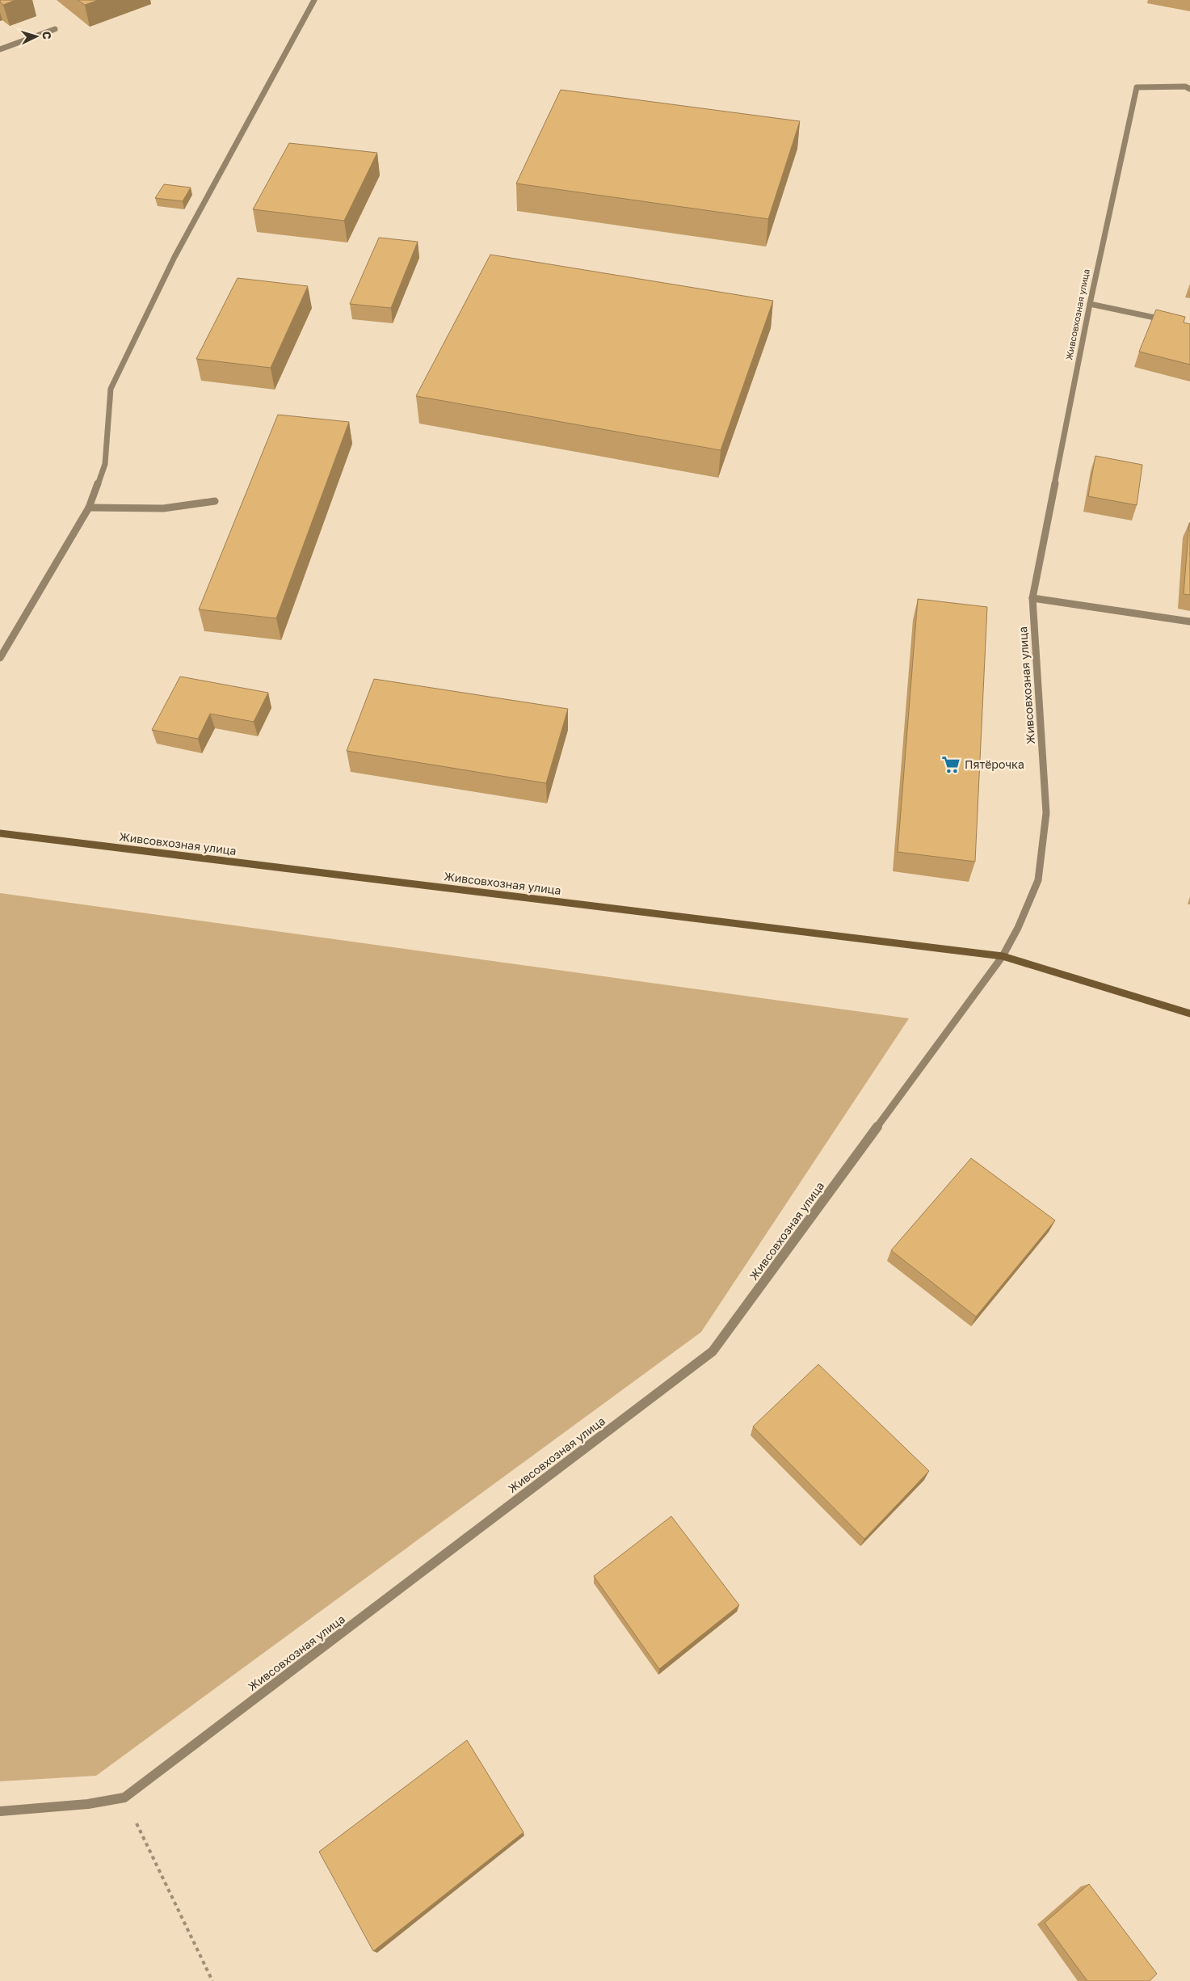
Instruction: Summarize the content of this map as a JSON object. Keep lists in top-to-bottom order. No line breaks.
{"streets":{"street":["Живсовхозная улица"]},"places":{"supermarket":["Пятёрочка"]},"north":"right"}
